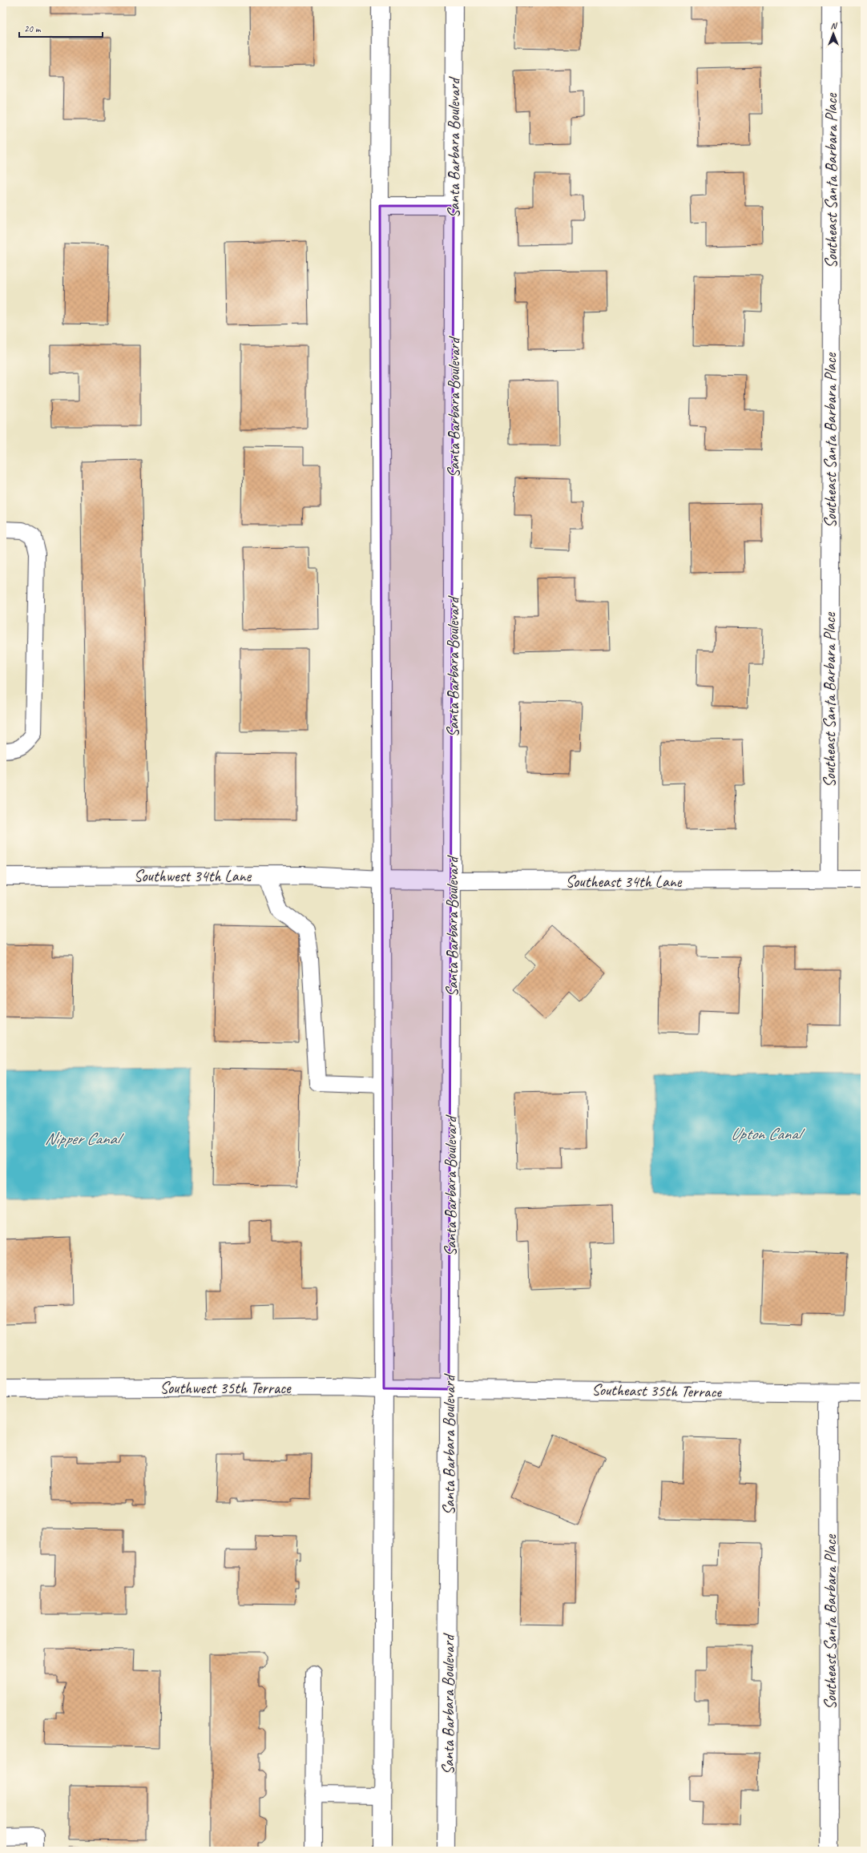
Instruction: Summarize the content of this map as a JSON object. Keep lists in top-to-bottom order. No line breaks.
{"streets":{"main road":["Santa Barbara Boulevard","Southeast Santa Barbara Place","Southwest 34th Lane","Southeast 34th Lane","Southwest 35th Terrace","Southeast 35th Terrace"]},"crossings":[["Santa Barbara Boulevard","Southeast 34th Lane"],["Santa Barbara Boulevard","Southwest 35th Terrace"],["Santa Barbara Boulevard","Southeast 35th Terrace"],["Southeast Santa Barbara Place","Southeast 34th Lane"],["Southeast Santa Barbara Place","Southeast 35th Terrace"],["Southwest 34th Lane","Southeast 34th Lane"],["Southwest 35th Terrace","Southeast 35th Terrace"]],"water":["Upton Canal","Nipper Canal"],"scale_bar":"20 m","north":"top"}
